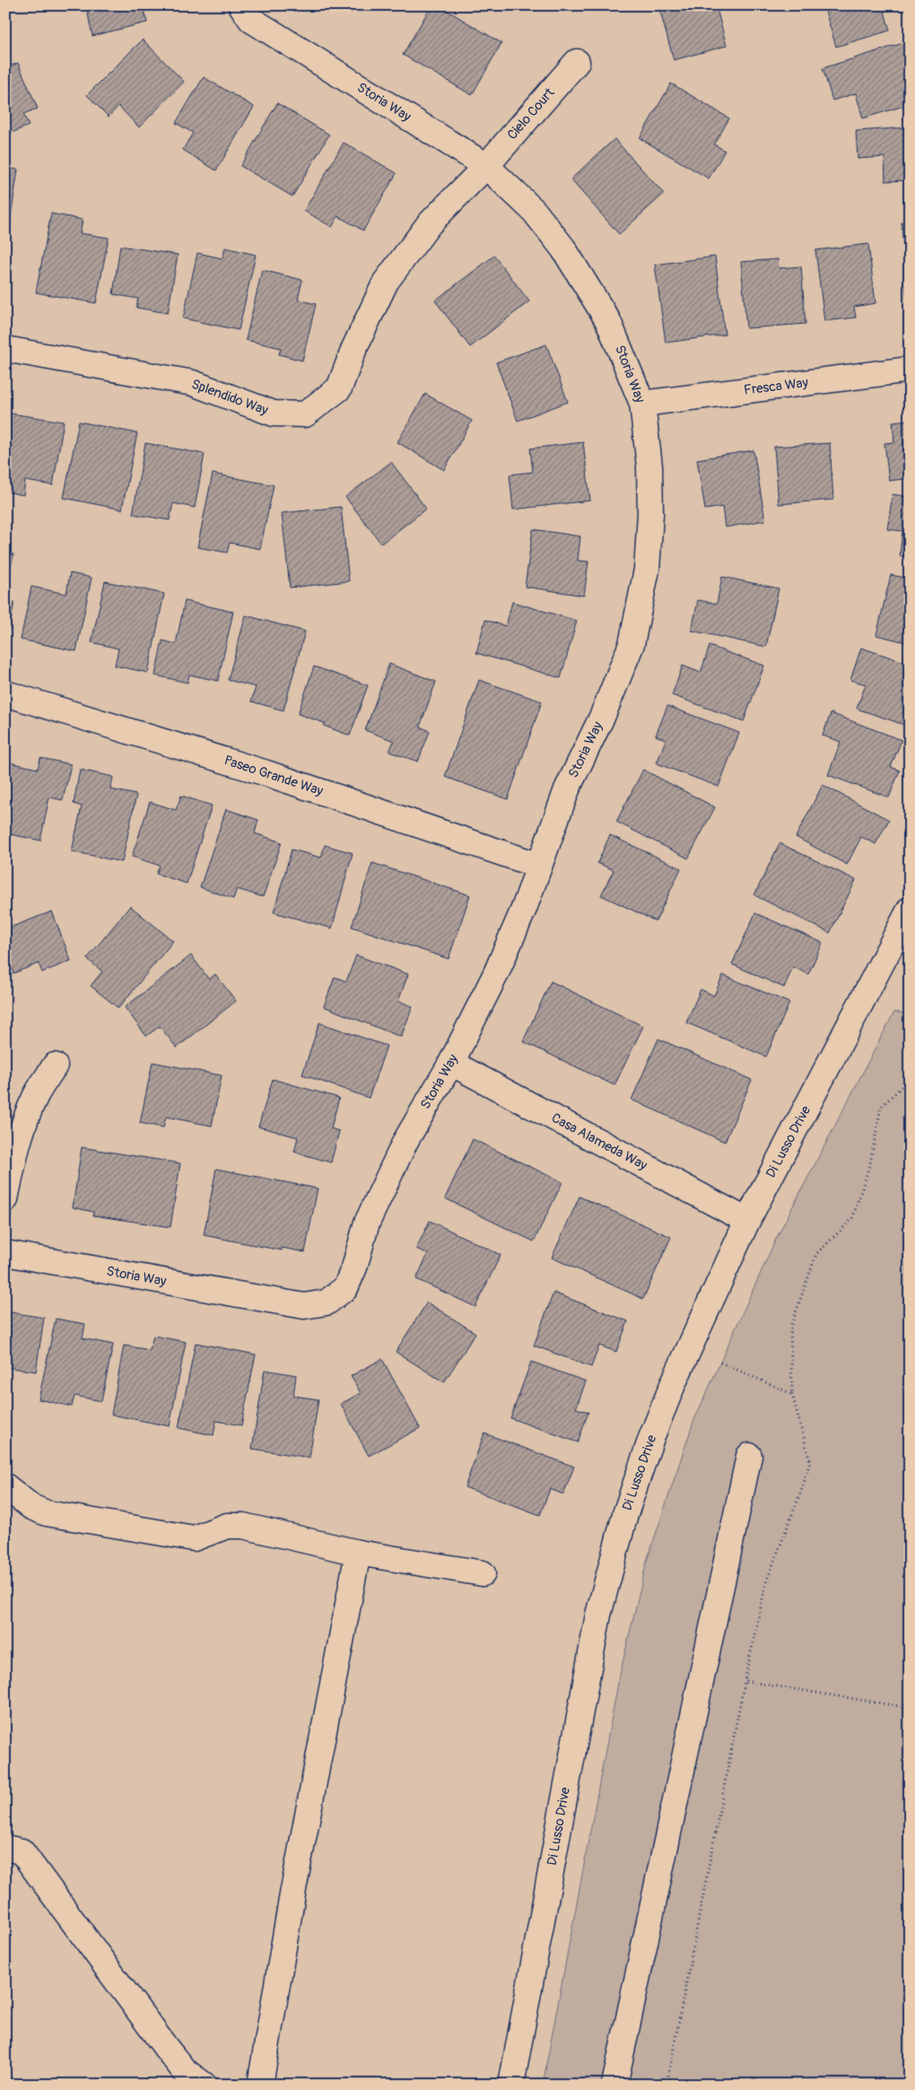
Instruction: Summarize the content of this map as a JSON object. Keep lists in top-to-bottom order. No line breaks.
{"streets":{"street":["Storia Way","Cielo Court","Fresca Way","Splendido Way","Paseo Grande Way","Casa Alameda Way","Di Lusso Drive"]},"crossings":[["Storia Way","Cielo Court"],["Storia Way","Fresca Way"],["Storia Way","Splendido Way"],["Storia Way","Paseo Grande Way"],["Storia Way","Casa Alameda Way"],["Cielo Court","Splendido Way"],["Casa Alameda Way","Di Lusso Drive"]]}
